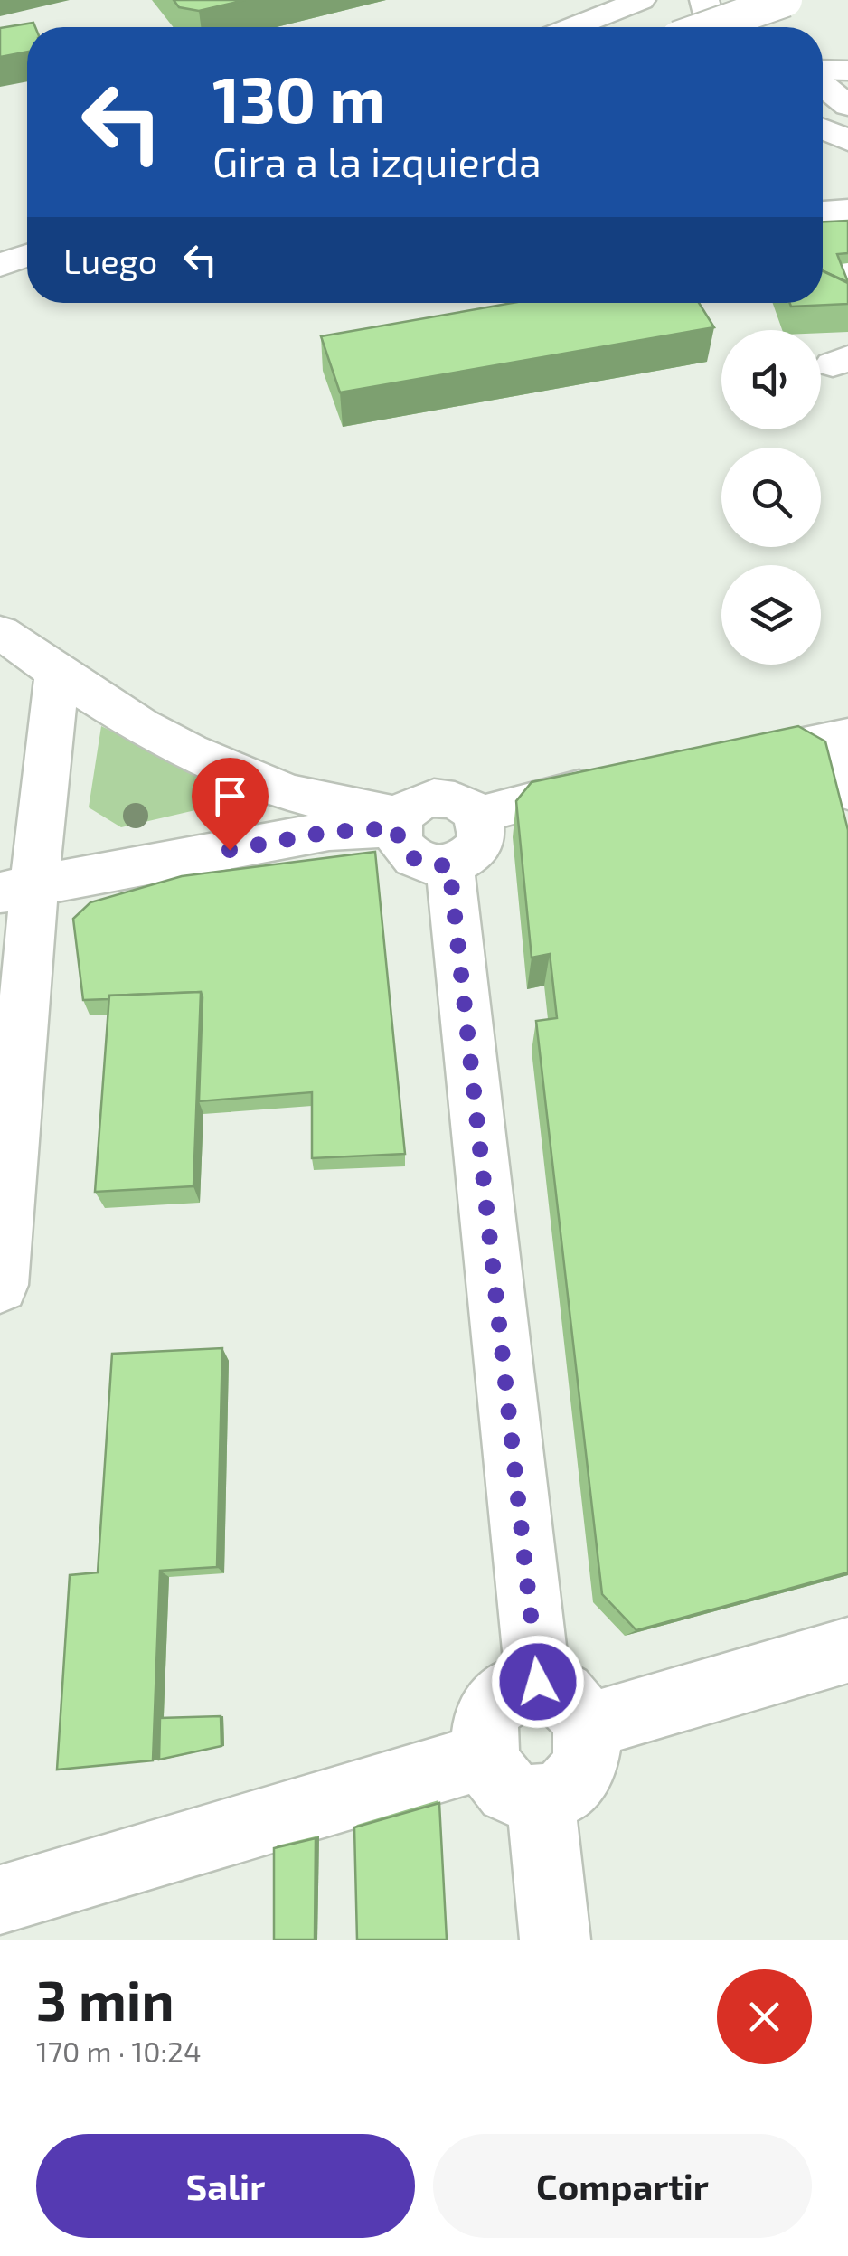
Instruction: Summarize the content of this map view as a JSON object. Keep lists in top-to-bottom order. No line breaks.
{"page":{"turn":["130 m","Gira a la izquierda"],"then":"Luego","heading":["3 min","170 m · 10:24"],"buttons":["Salir","Compartir"]}}
